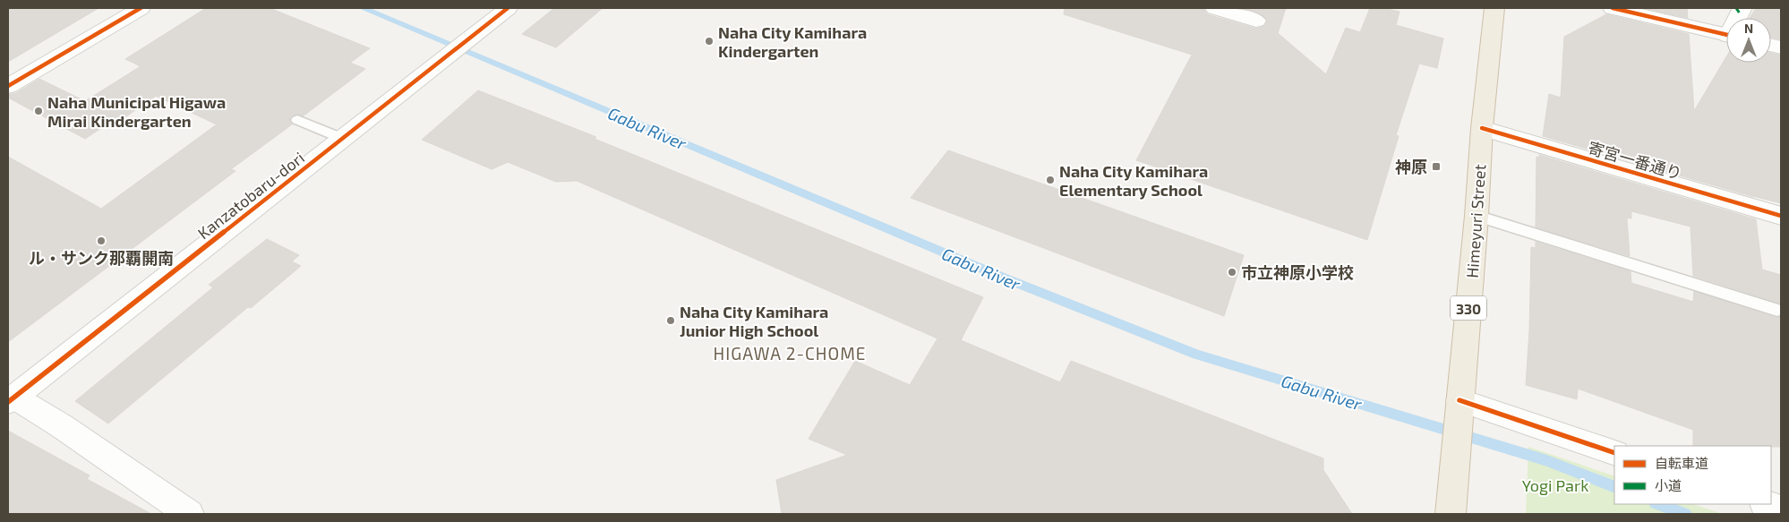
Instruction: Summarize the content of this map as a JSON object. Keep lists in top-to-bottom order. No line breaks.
{"streets":{"highway":["Himeyuri Street","330"],"street":["寄宮一番通り","Kanzatobaru-dori"]},"crossings":[["寄宮一番通り","Himeyuri Street"]],"districts":["HIGAWA 2-CHOME"],"water":["Gabu River"],"parks":["Yogi Park"],"places":{"other":["Naha City Kamihara Kindergarten","Naha Municipal Higawa Mirai Kindergarten","Naha City Kamihara Elementary School","ル・サンク那覇開南","市立神原小学校","Naha City Kamihara Junior High School"],"transit":["神原"]},"legend":["自転車道","小道"],"north":"top"}
